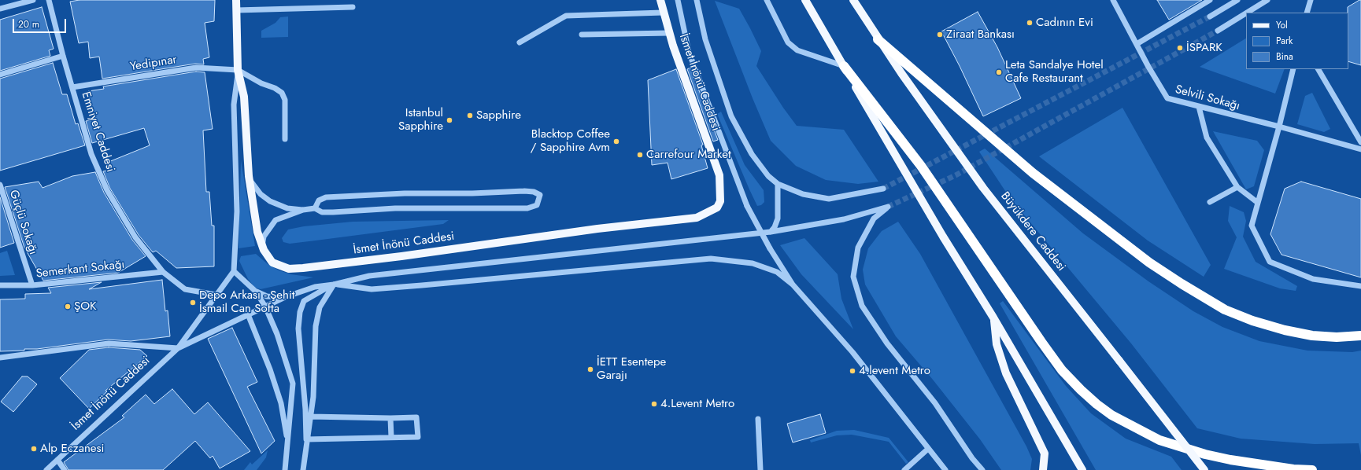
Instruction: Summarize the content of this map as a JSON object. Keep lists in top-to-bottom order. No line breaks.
{"streets":{"main road":["İsmet İnönü Caddesi","Büyükdere Caddesi"],"street":["Yedipınar","Selvili Sokağı","Emniyet Caddesi","Güçlü Sokağı","Semerkant Sokağı"]},"crossings":[["Yedipınar","İsmet İnönü Caddesi"],["Yedipınar","Emniyet Caddesi"],["İsmet İnönü Caddesi","Emniyet Caddesi"],["Emniyet Caddesi","Semerkant Sokağı"],["Güçlü Sokağı","Semerkant Sokağı"]],"places":["Cadının Evi","Ziraat Bankası","İSPARK","Leta Sandalye Hotel Cafe Restaurant","Sapphire","Istanbul Sapphire","Blacktop Coffee / Sapphire Avm","Carrefour Market","Depo Arkası - Şehit İsmail Can Softa","ŞOK","İETT Esentepe Garajı","4.levent Metro","4.Levent Metro","Alp Eczanesi"],"legend":["Yol","Park","Bina"],"scale_bar":"20 m"}
